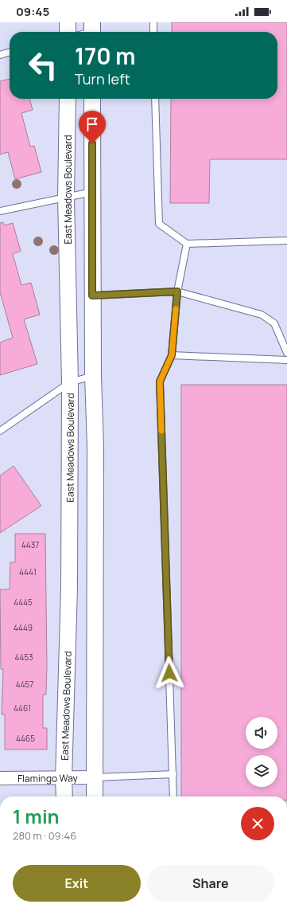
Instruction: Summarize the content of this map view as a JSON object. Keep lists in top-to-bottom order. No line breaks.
{"streets":{"street":["East Meadows Boulevard","Flamingo Way"]},"crossings":[["East Meadows Boulevard","Flamingo Way"]],"house_numbers":["4437","4441","4445","4449","4453","4457","4461","4465"],"page":{"status":"09:45","turn":["170 m","Turn left"],"heading":["1 min","280 m · 09:46"],"buttons":["Exit","Share"]}}
